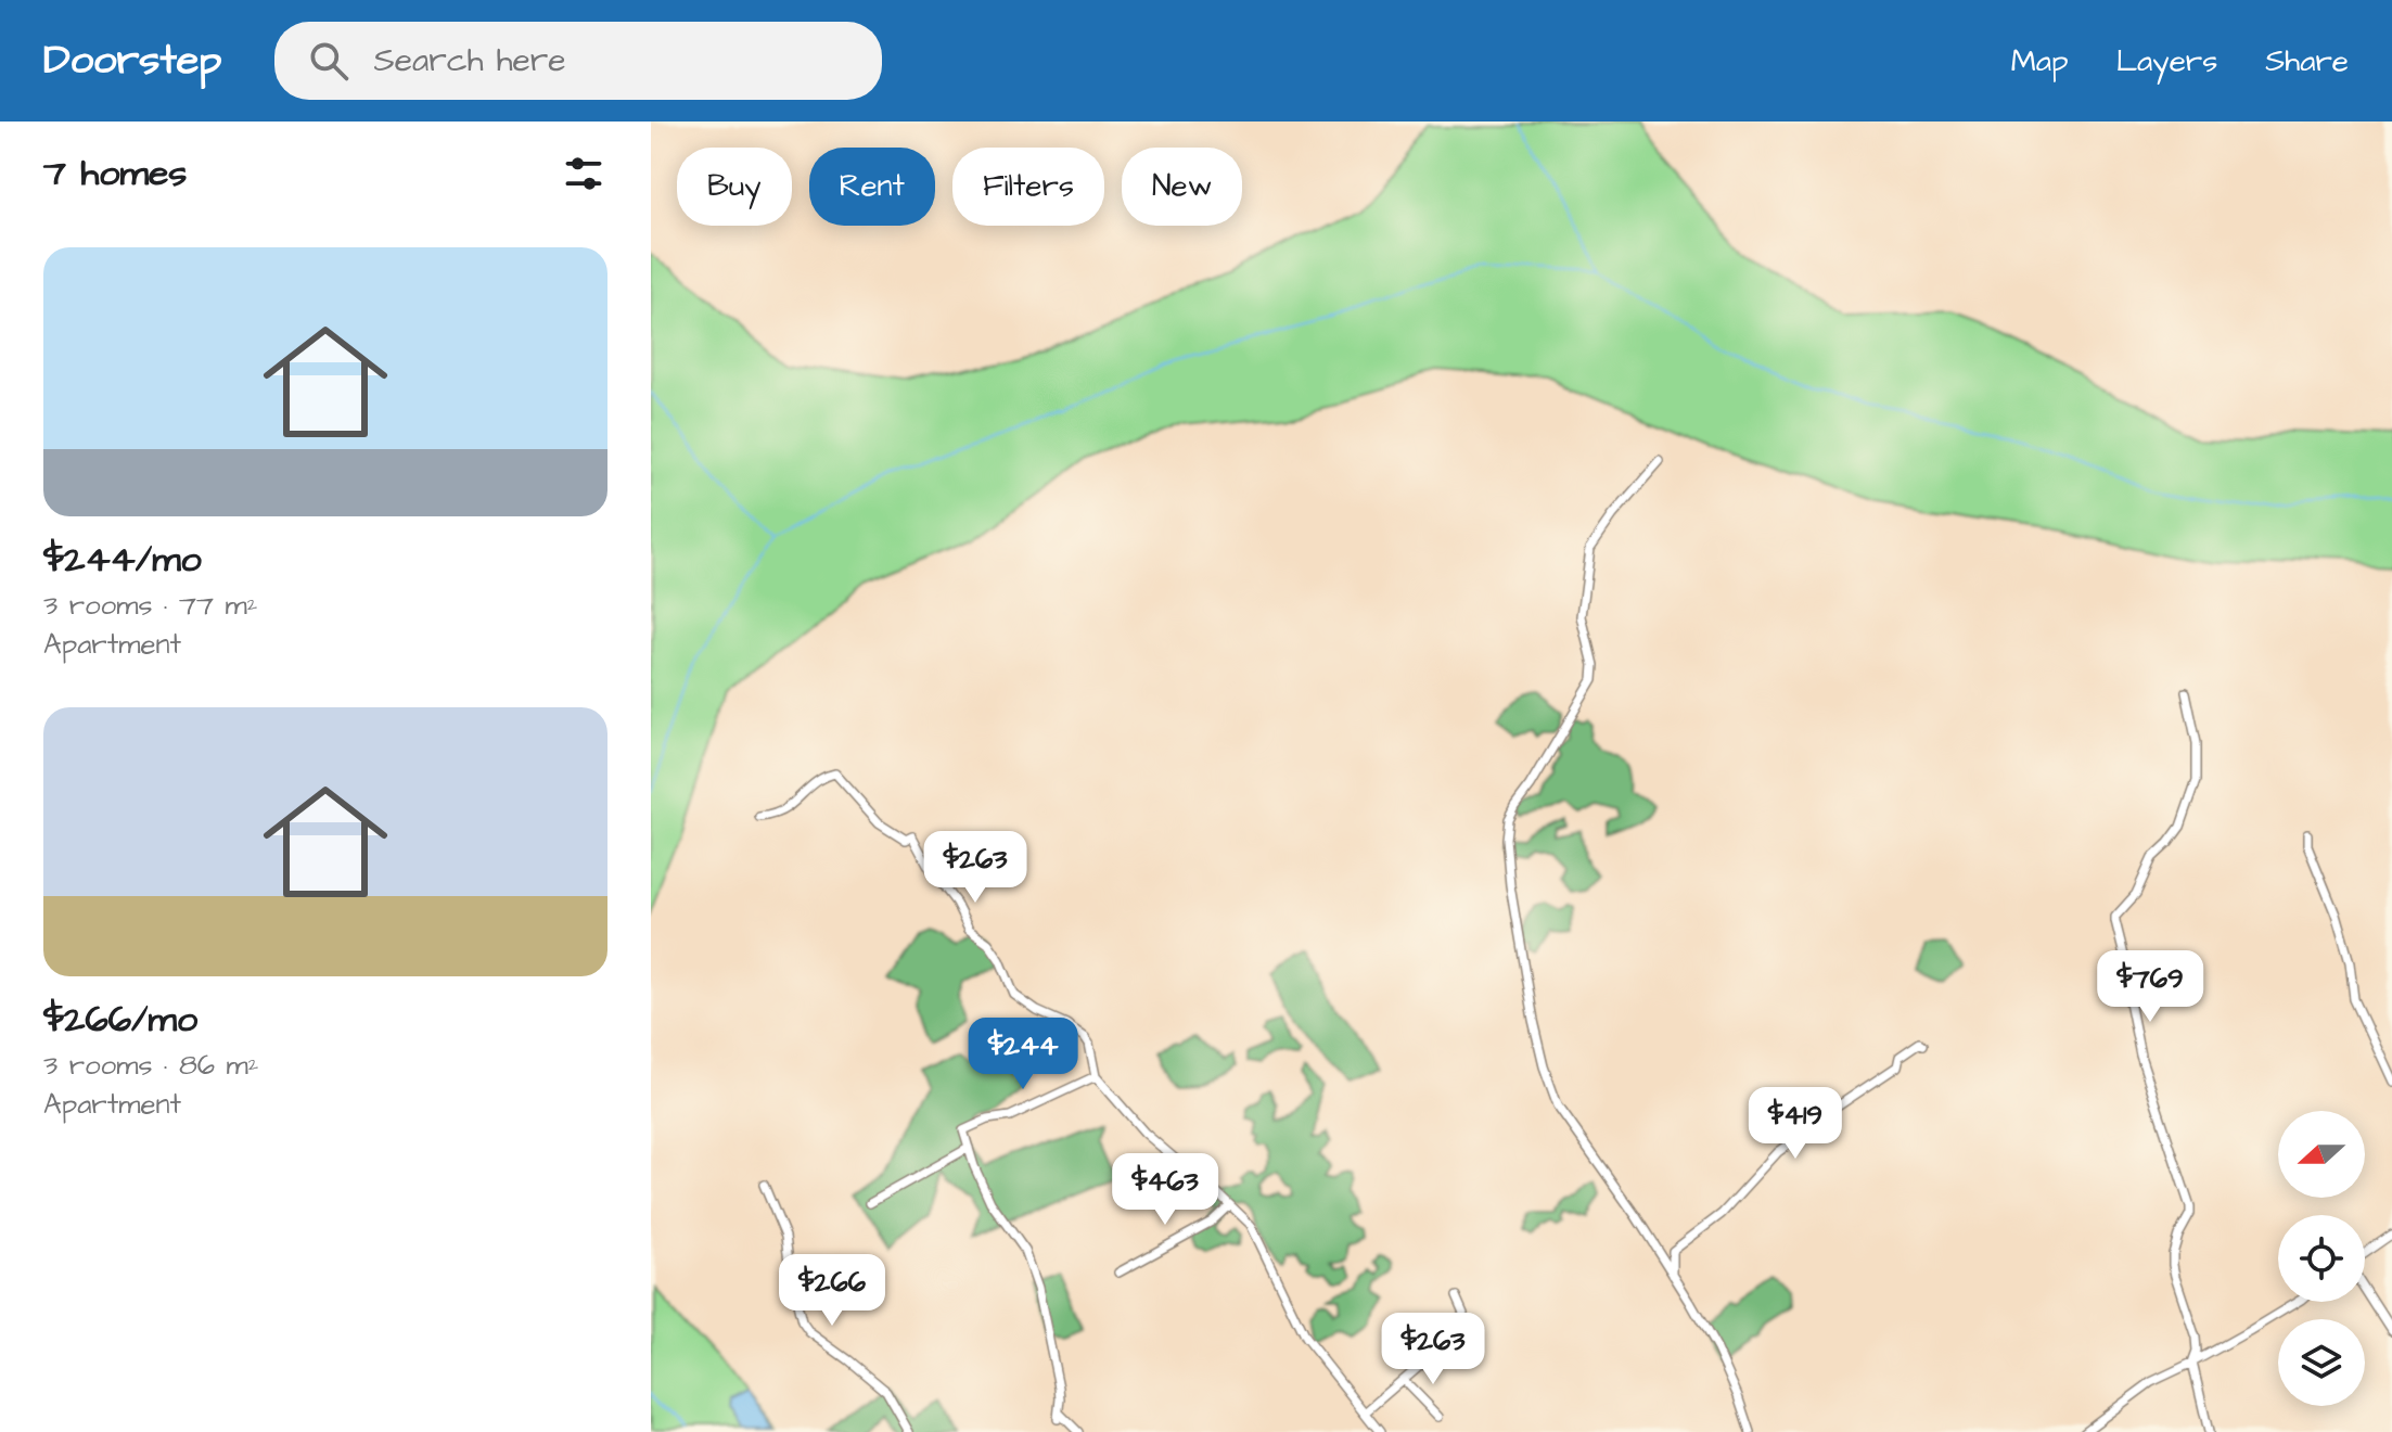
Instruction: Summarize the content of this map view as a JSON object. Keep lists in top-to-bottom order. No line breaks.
{"north":"left","page":{"header":"Doorstep","search":"Search here","nav":["Map","Layers","Share"],"heading":"7 homes","chip":["Buy","Rent","Filters","New"],"list":[{"name":"$244/mo","note":"3 rooms · 77 m² · Apartment"},{"name":"$266/mo","note":"3 rooms · 86 m² · Apartment"}],"price":["$263","$769","$244","$419","$463","$266","$263"]}}
